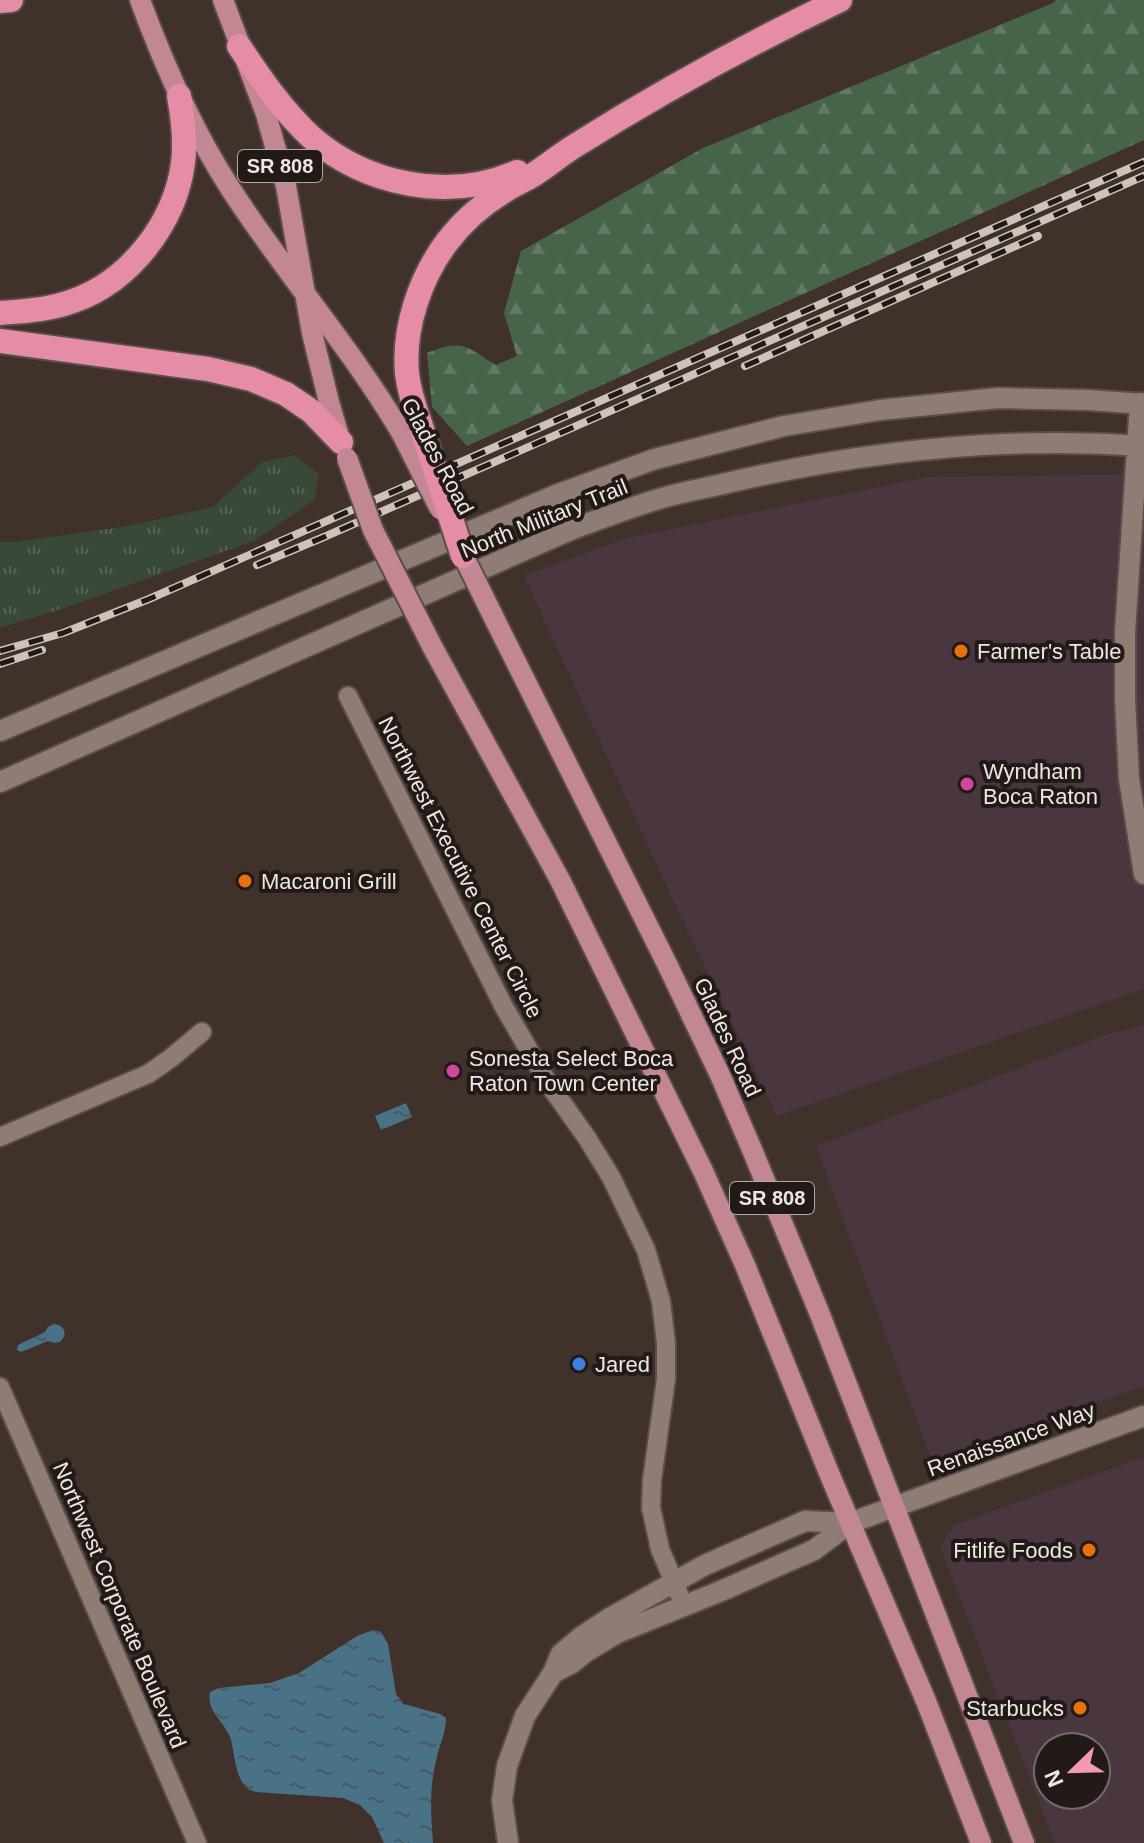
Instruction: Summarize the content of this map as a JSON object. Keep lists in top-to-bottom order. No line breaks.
{"streets":{"main road":["SR 808","Glades Road","North Military Trail","Renaissance Way"],"street":["Northwest Executive Center Circle","Northwest Corporate Boulevard"]},"crossings":[["Glades Road","Renaissance Way"]],"places":["Farmer's Table","Wyndham Boca Raton","Macaroni Grill","Sonesta Select Boca Raton Town Center","Jared","Fitlife Foods","Starbucks"],"north":"bottom left"}
